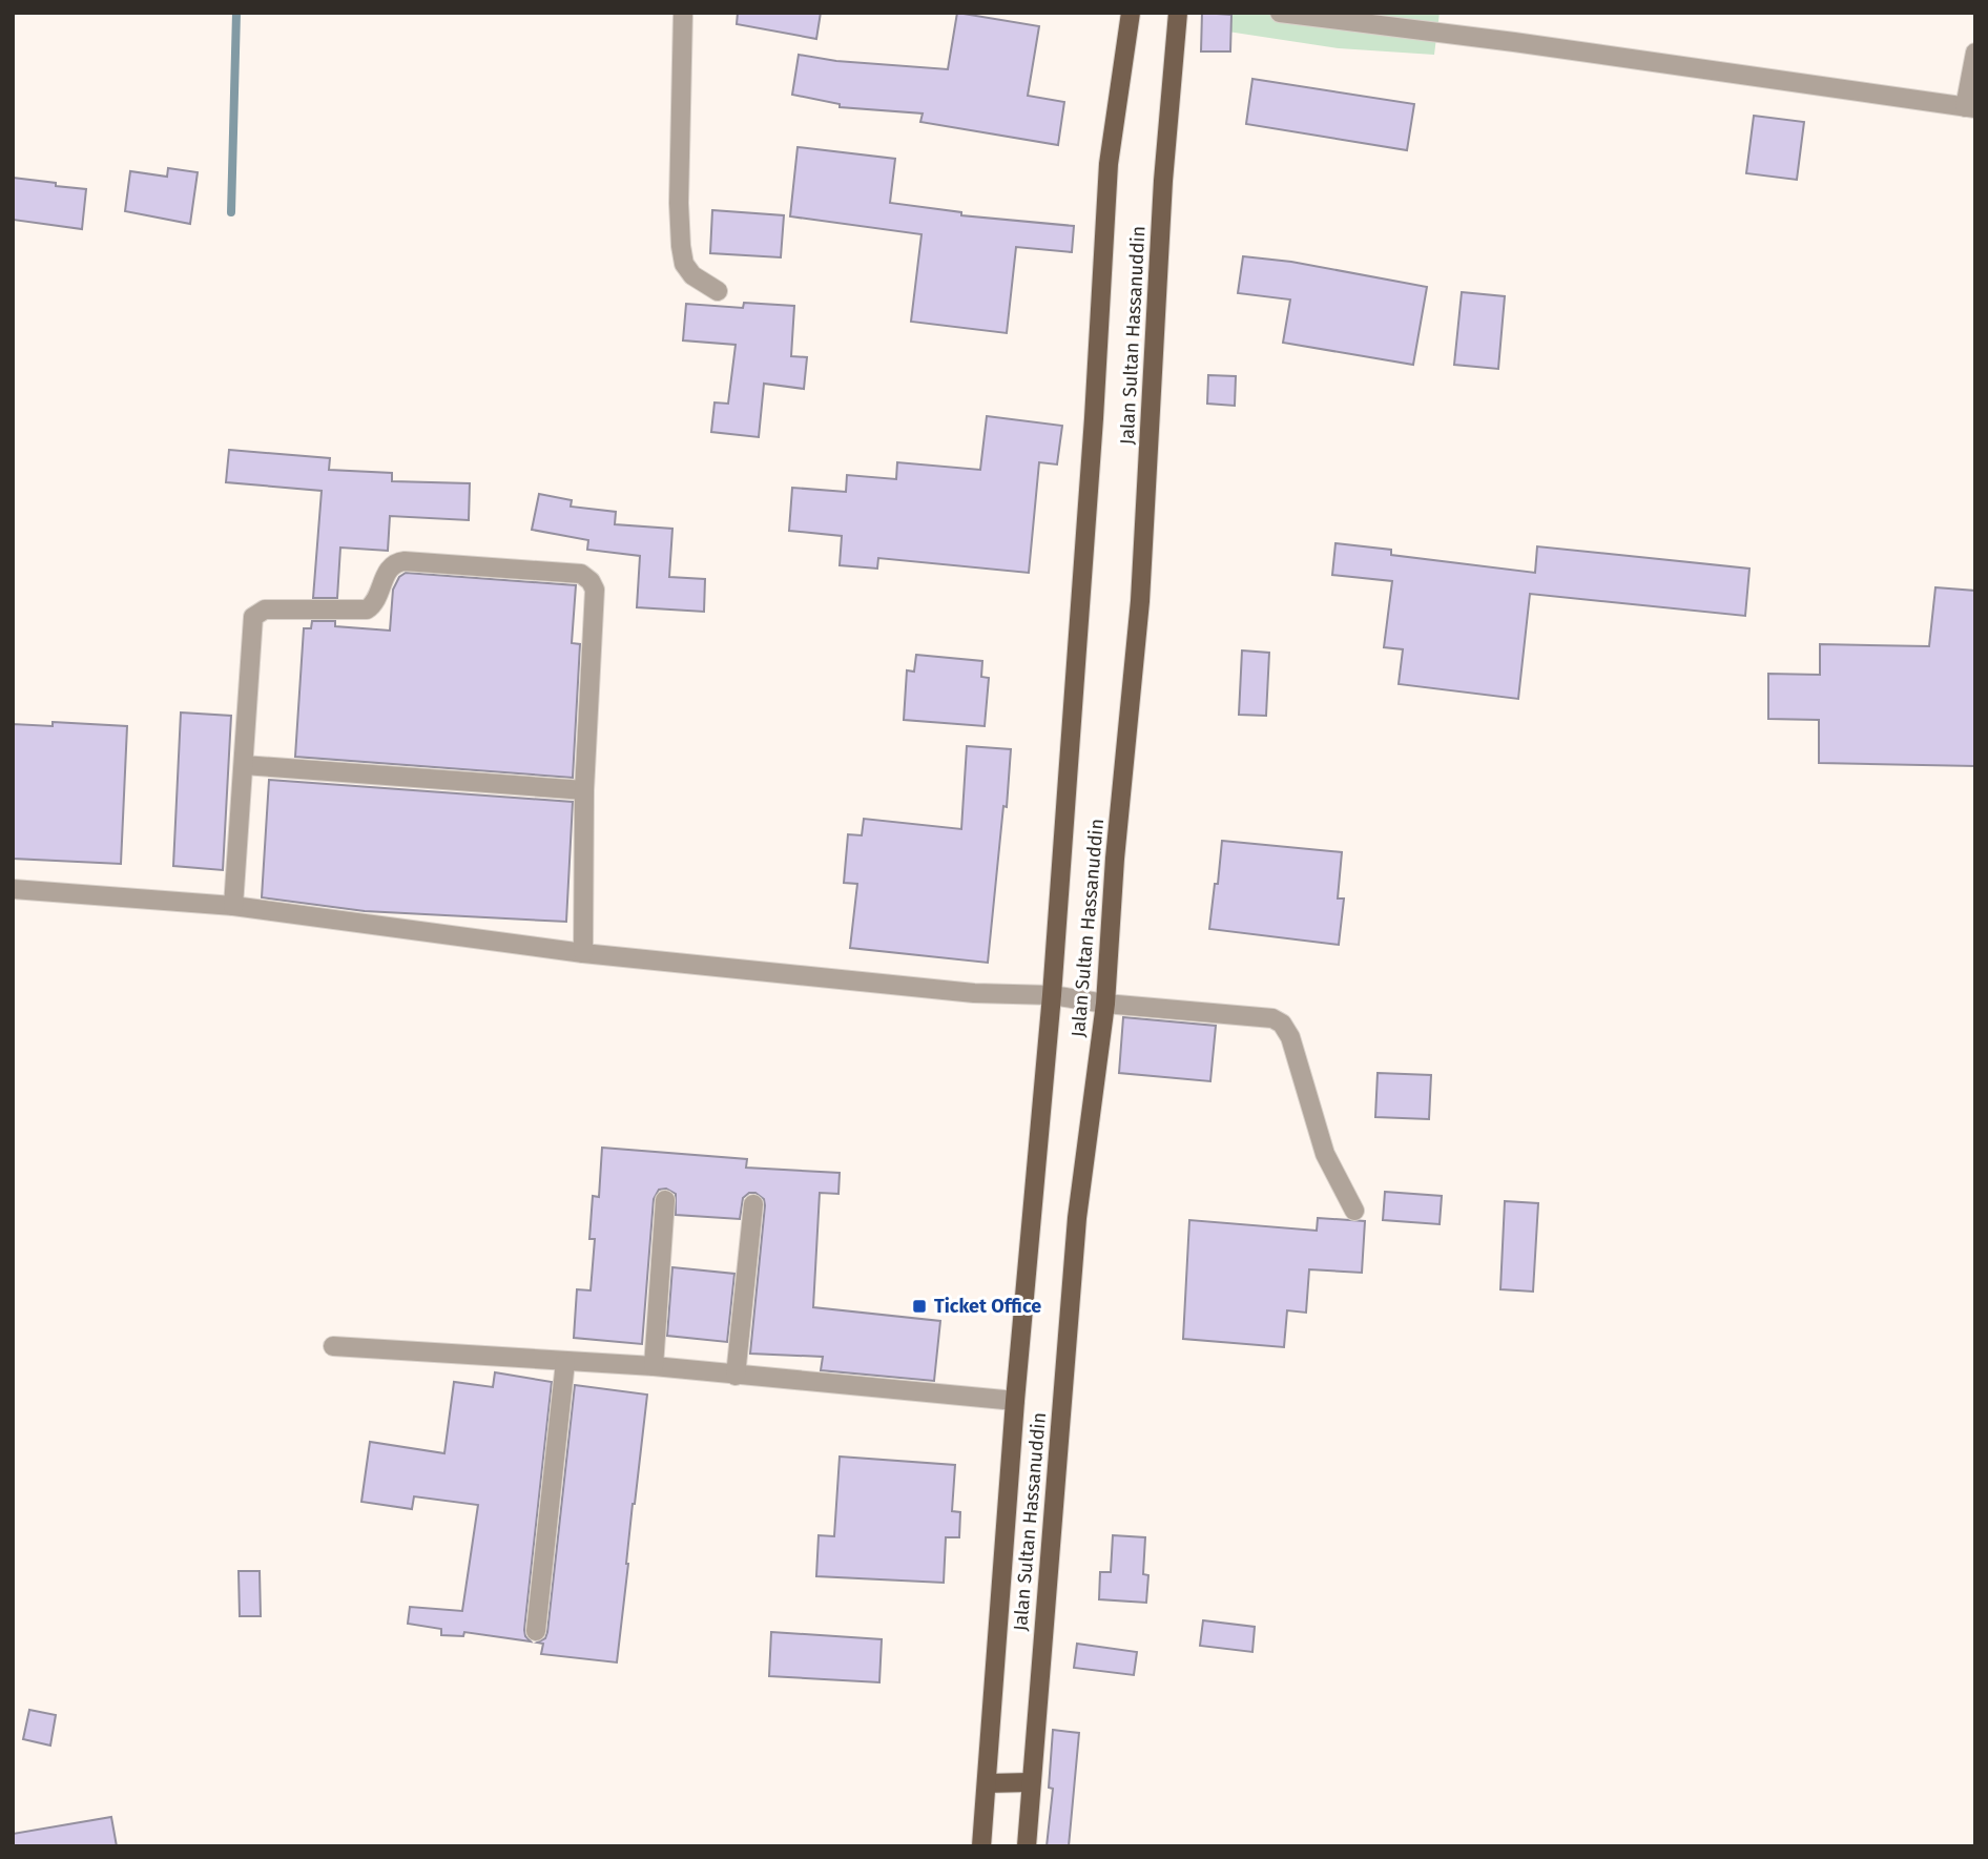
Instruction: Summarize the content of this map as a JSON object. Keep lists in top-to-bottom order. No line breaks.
{"streets":{"main road":["Jalan Sultan Hassanuddin"]},"places":{"transit":["Ticket Office"]}}
